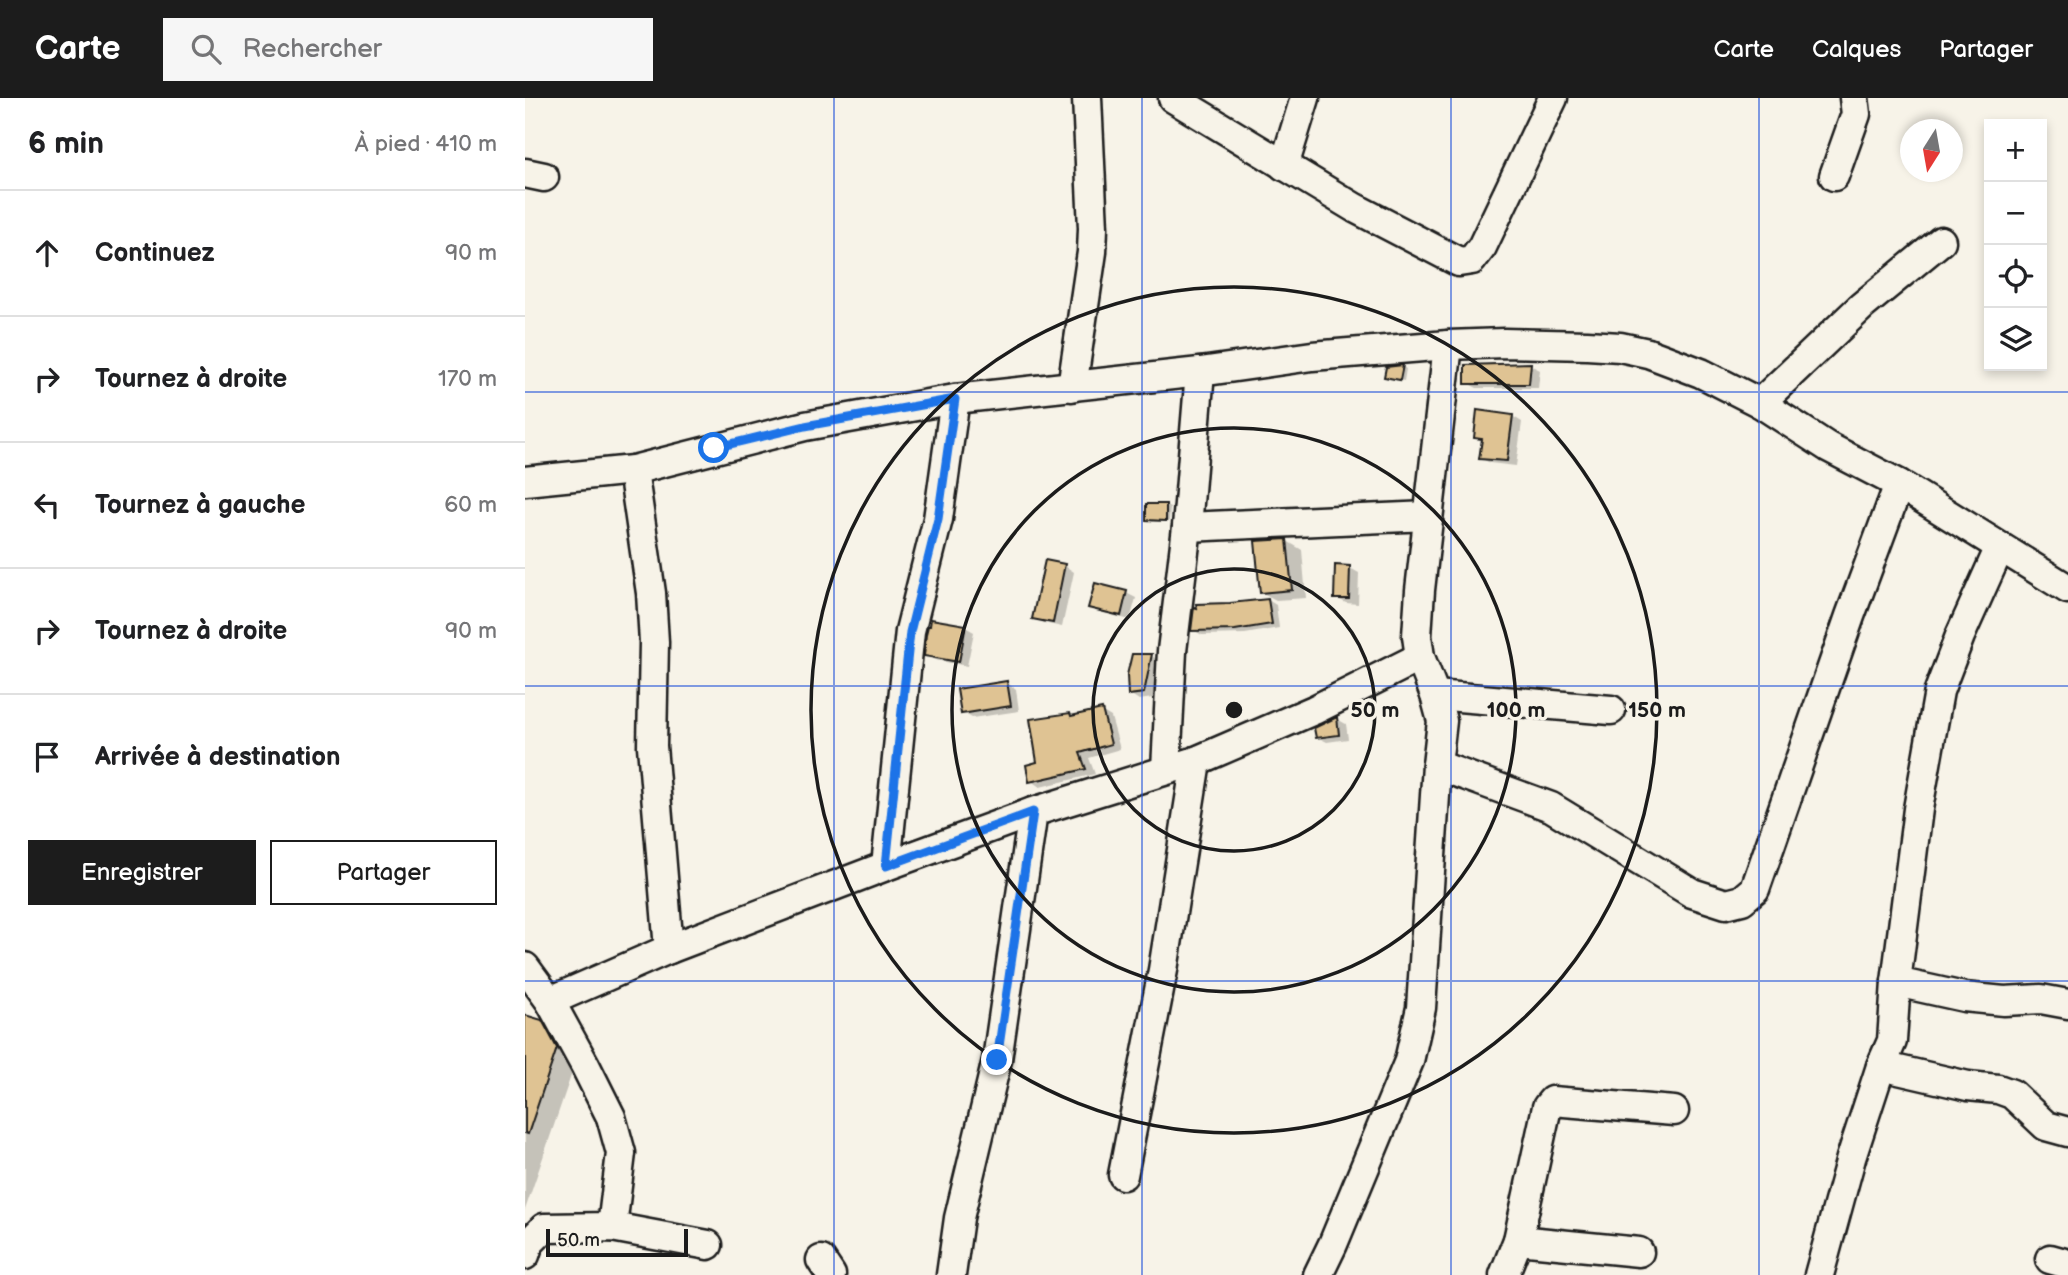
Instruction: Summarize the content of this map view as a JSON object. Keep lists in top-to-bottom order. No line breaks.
{"scale_bar":"50 m","north":"bottom","page":{"header":"Carte","search":"Rechercher","nav":["Carte","Calques","Partager"],"heading":["6 min","À pied · 410 m"],"map_buttons":["+","−"],"list":[["Continuez","90 m"],["Tournez à droite","170 m"],["Tournez à gauche","60 m"],["Tournez à droite","90 m"],"Arrivée à destination"],"buttons":["Enregistrer","Partager"],"scale":"50 m"},"rings":["50 m","100 m","150 m"]}
